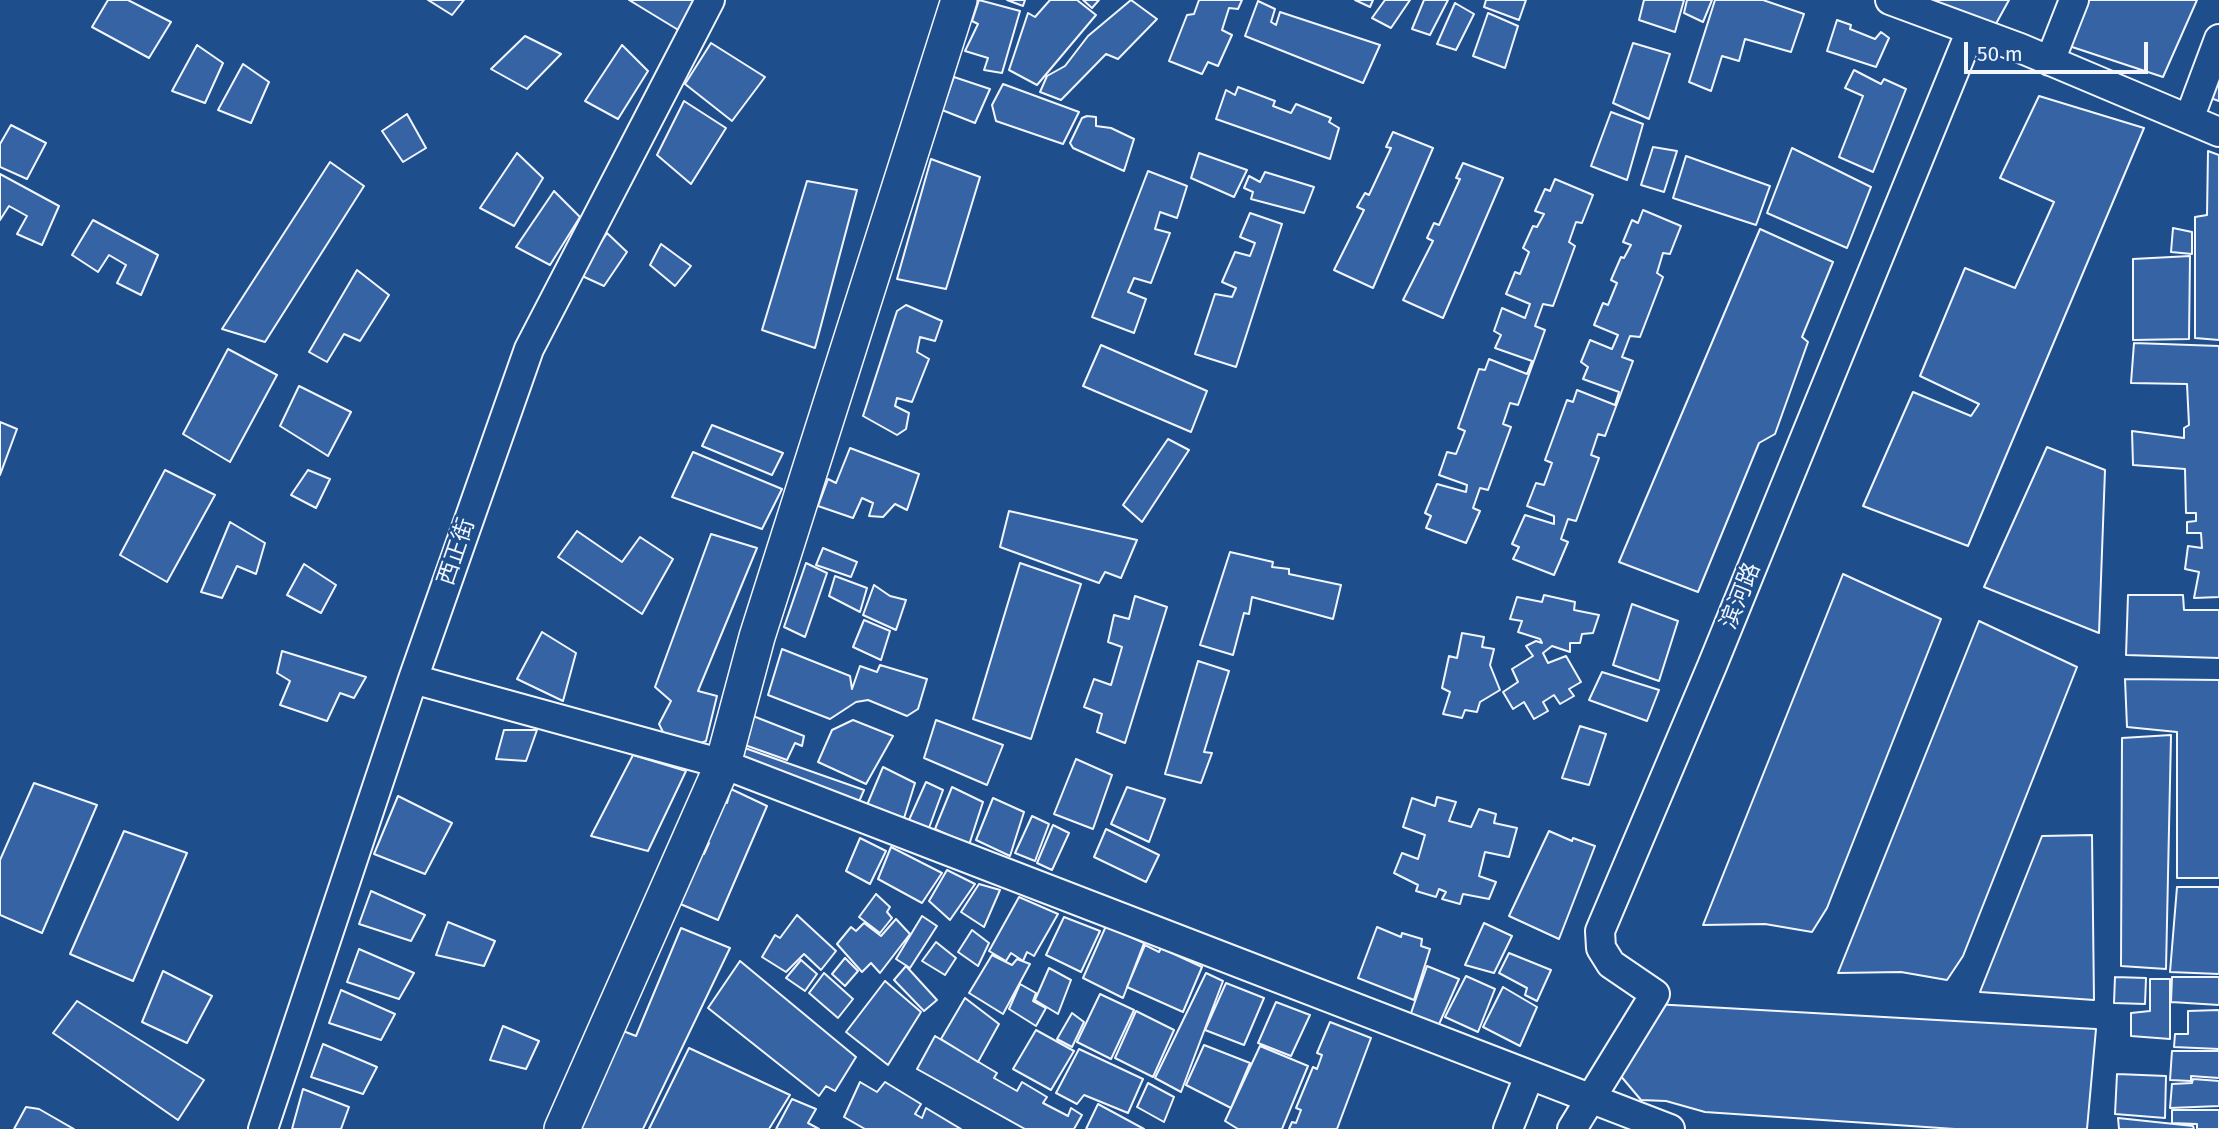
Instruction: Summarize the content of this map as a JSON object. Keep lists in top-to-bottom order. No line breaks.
{"streets":{"street":["西正街","滨河路"]},"scale_bar":"50 m"}
